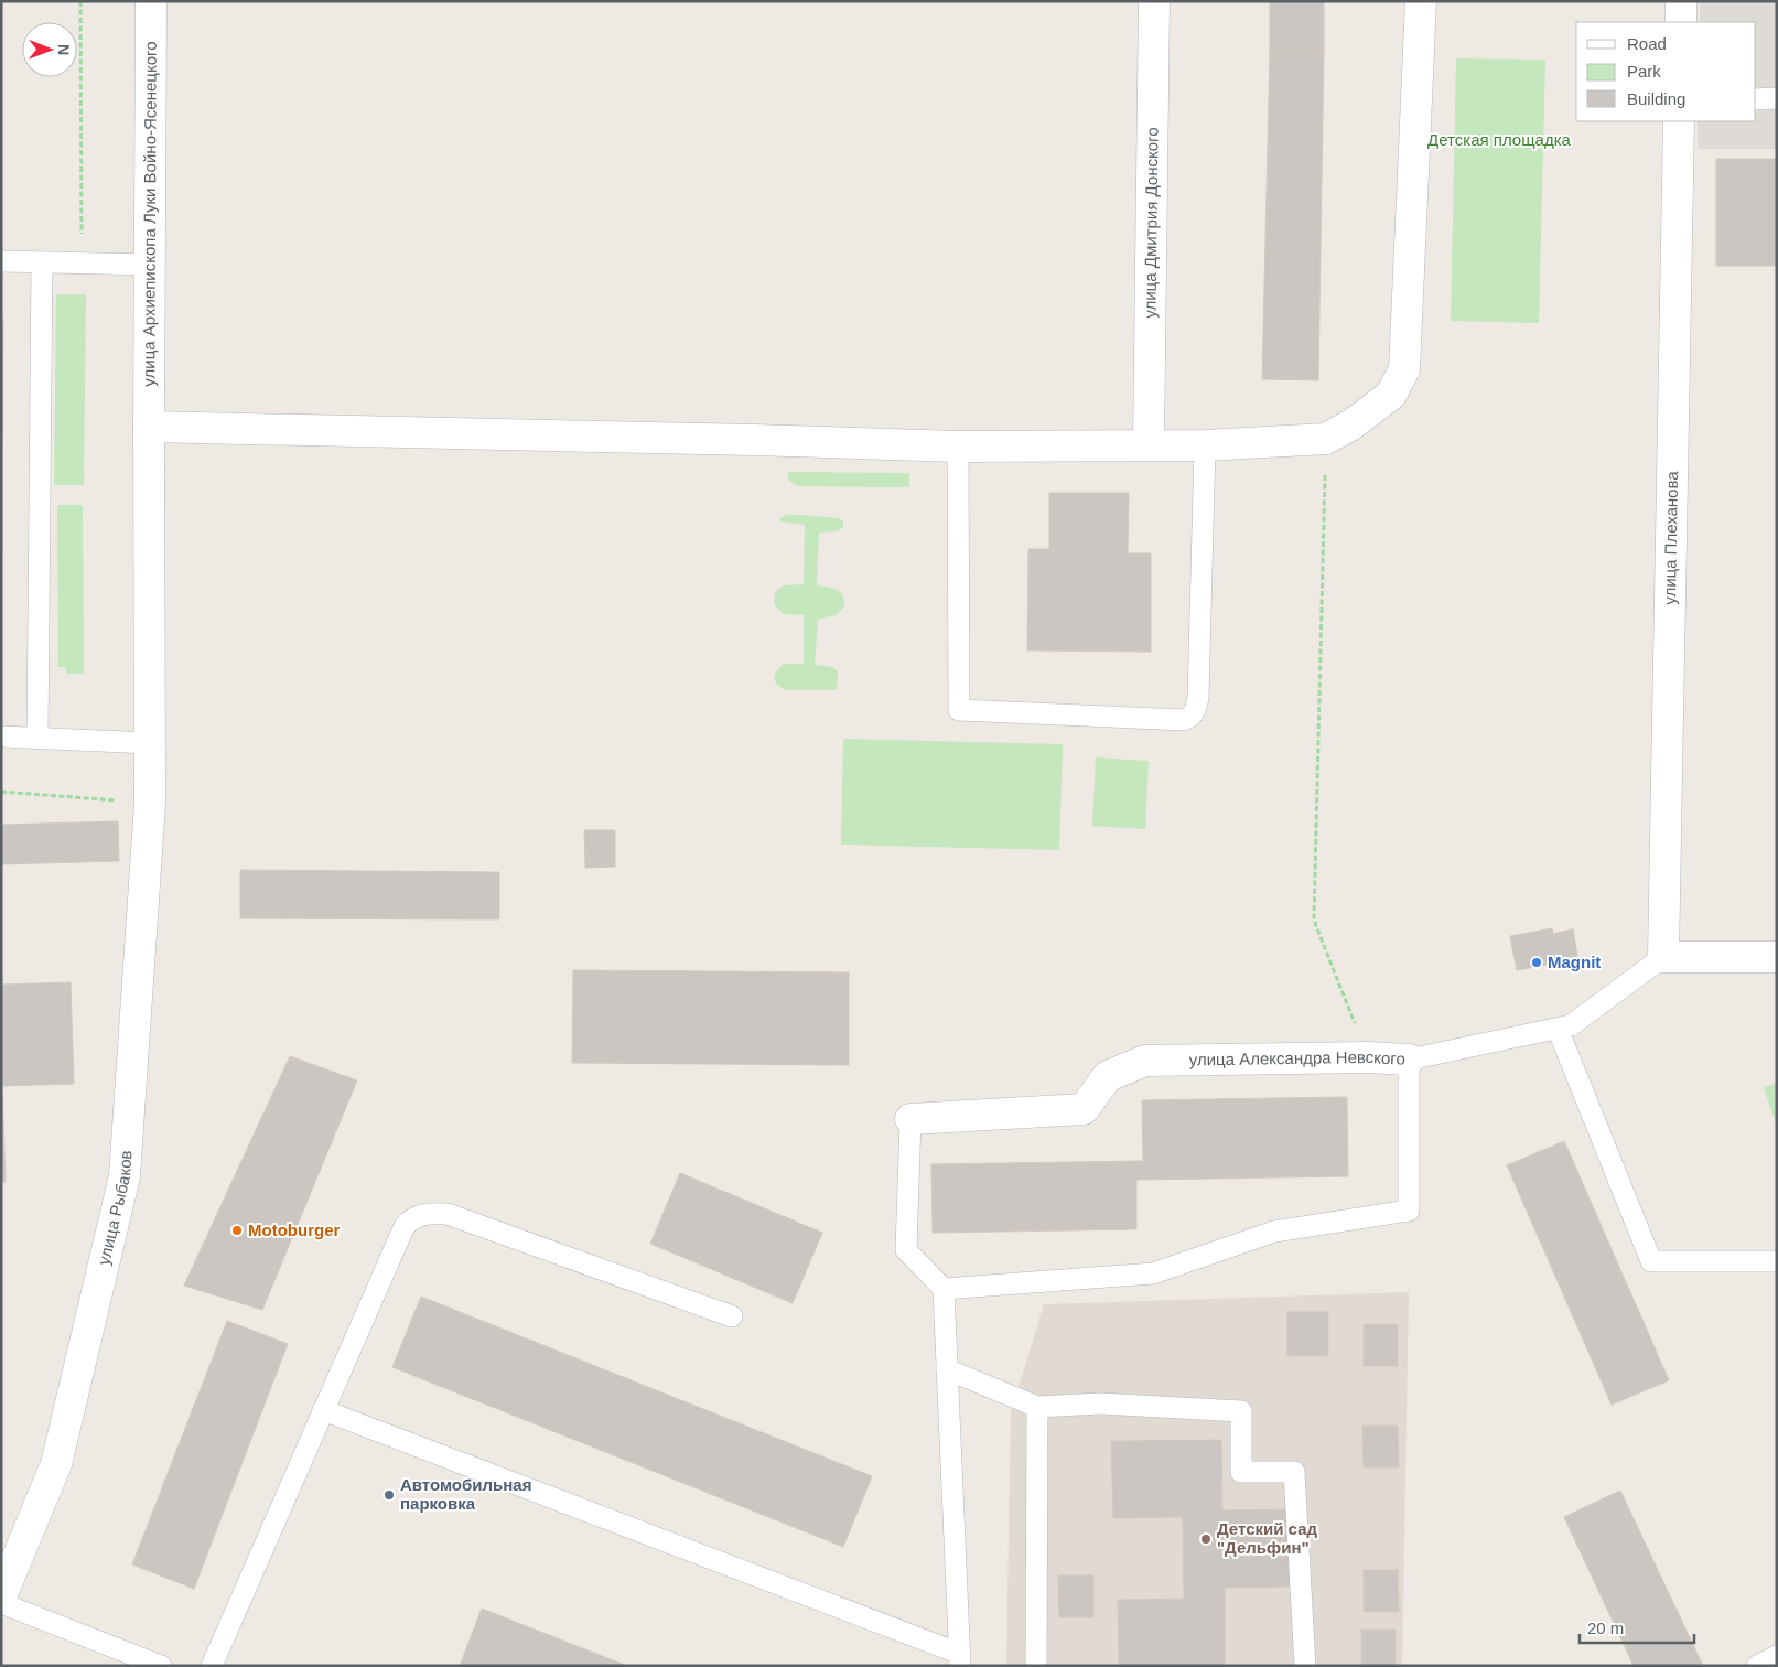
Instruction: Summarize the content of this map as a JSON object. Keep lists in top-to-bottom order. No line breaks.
{"streets":{"street":["улица Архиепископа Луки Войно-Ясенецкого","улица Дмитрия Донского","улица Плеханова","улица Александра Невского","улица Рыбаков"]},"crossings":[["улица Архиепископа Луки Войно-Ясенецкого","улица Рыбаков"],["улица Плеханова","улица Александра Невского"]],"parks":["Детская площадка"],"places":["Magnit","Motoburger","Автомобильная парковка","Детский сад \"Дельфин\""],"legend":["Road","Park","Building"],"scale_bar":"20 m","north":"right"}
